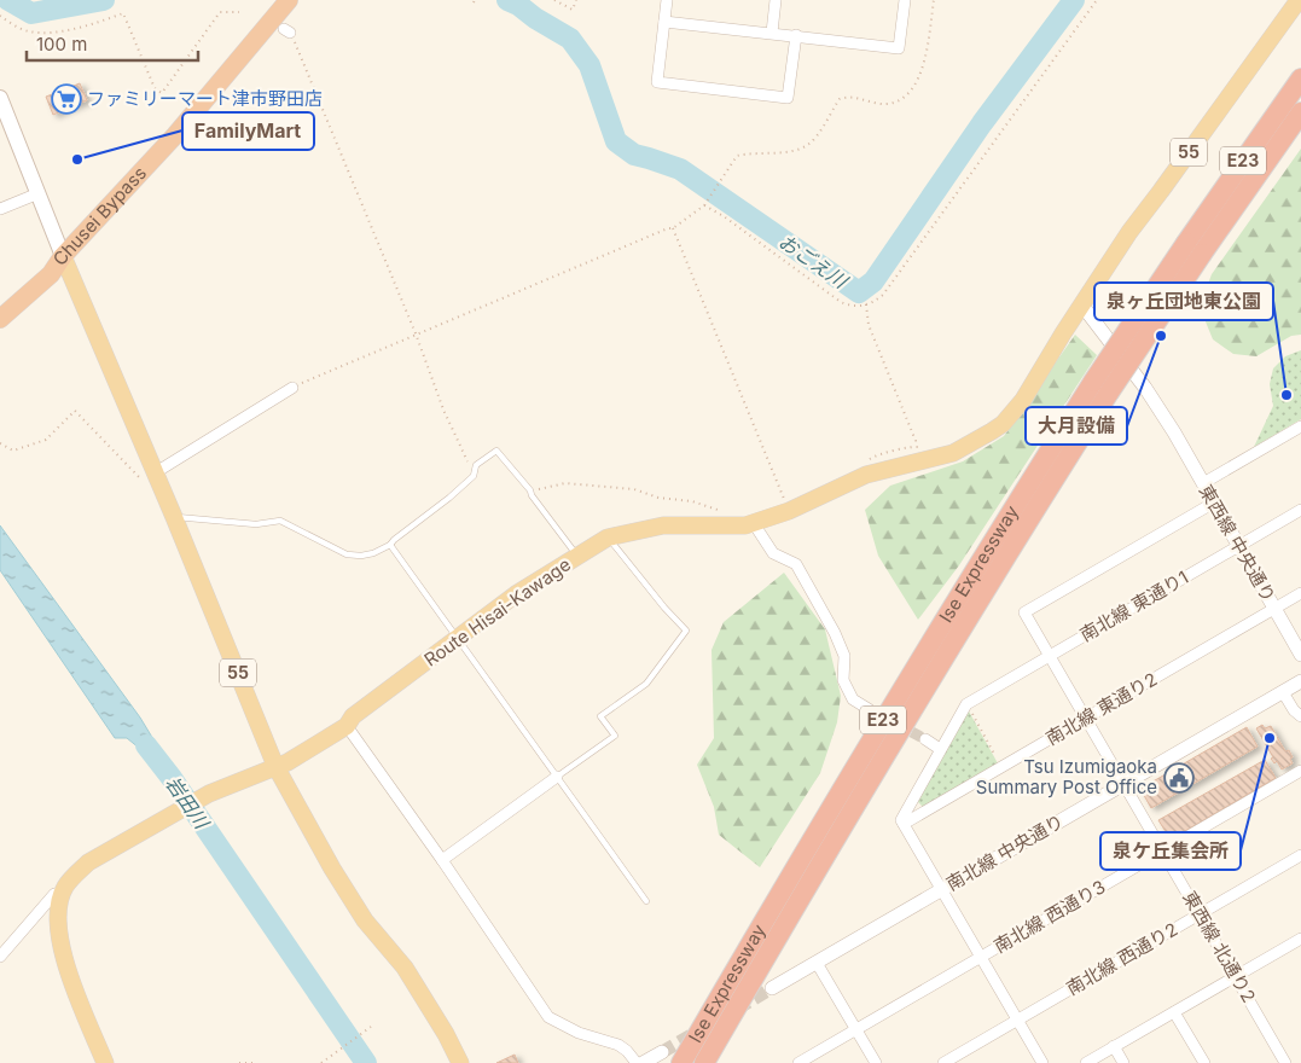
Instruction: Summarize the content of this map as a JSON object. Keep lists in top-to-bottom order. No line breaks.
{"streets":{"highway":["E23","Chusei Bypass","Ise Expressway"],"main road":["55","Route Hisai-Kawage"],"street":["東西線 中央通り","南北線 東通り1","南北線 東通り2","南北線 中央通り","南北線 西通り3","東西線 北通り2","南北線 西通り2"]},"crossings":[["55","Chusei Bypass"],["55","Route Hisai-Kawage"],["東西線 中央通り","南北線 東通り1"],["東西線 中央通り","Route Hisai-Kawage"],["東西線 中央通り","南北線 東通り2"],["東西線 中央通り","東西線 北通り2"],["南北線 東通り1","東西線 北通り2"],["南北線 東通り2","東西線 北通り2"],["南北線 中央通り","東西線 北通り2"],["南北線 西通り3","東西線 北通り2"],["東西線 北通り2","南北線 西通り2"]],"water":["おごえ川","岩田川"],"places":{"supermarket":["ファミリーマート津市野田店"],"other":["FamilyMart","大月設備","泉ヶ丘団地東公園","泉ケ丘集会所"],"public building":["Tsu Izumigaoka Summary Post Office"]},"scale_bar":"100 m"}
